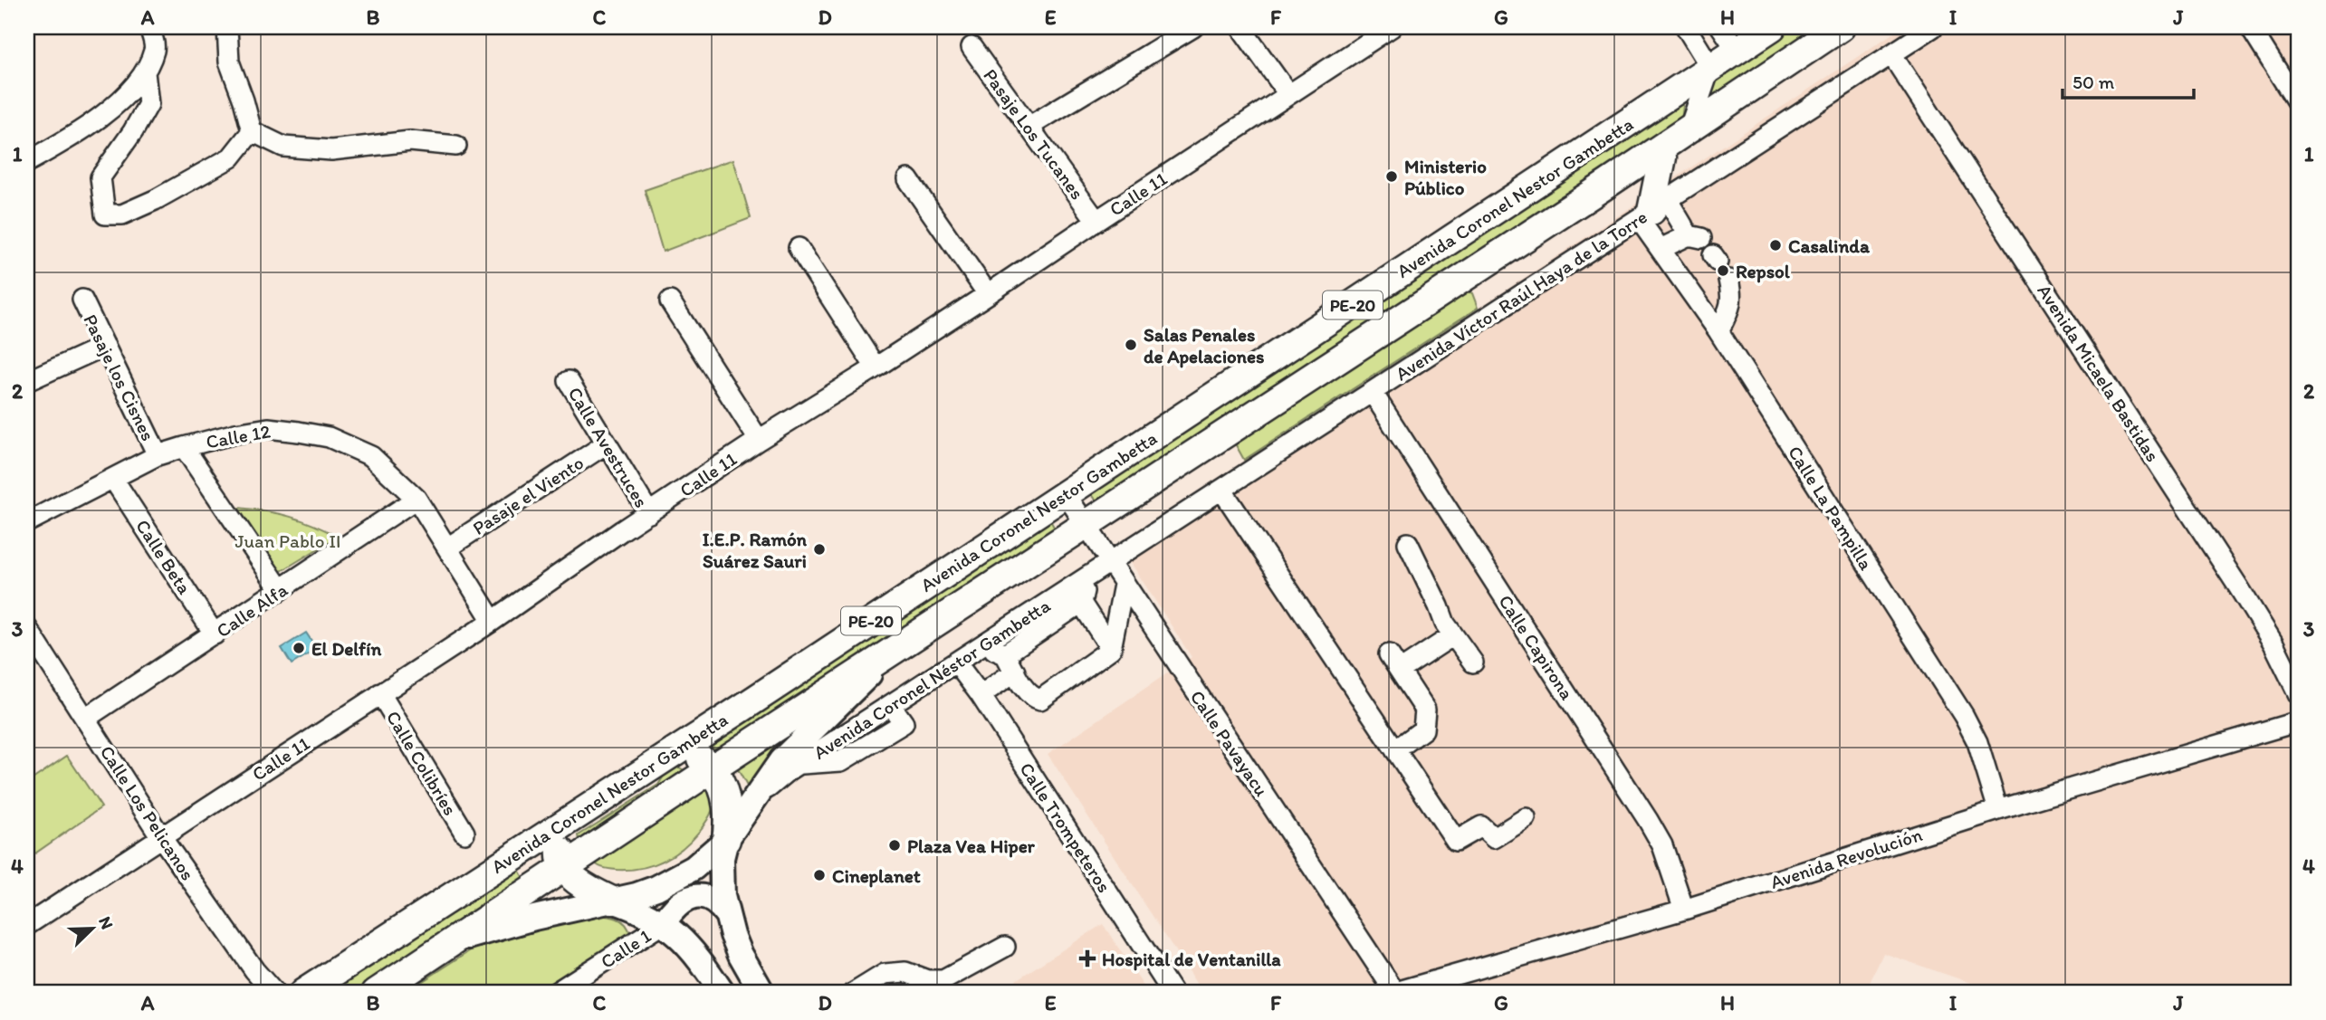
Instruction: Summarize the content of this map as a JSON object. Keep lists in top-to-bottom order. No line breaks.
{"streets":{"highway":["Avenida Coronel Nestor Gambetta","PE-20"],"street":["Pasaje Los Tucanes","Calle 11","Avenida Víctor Raúl Haya de la Torre","Avenida Micaela Bastidas","Pasaje los Cisnes","Calle 12","Calle Avestruces","Pasaje el Viento","Calle La Pampilla","Calle Beta","Calle Alfa","Calle Capirona","Avenida Coronel Néstor Gambetta","Calle Pavayacu","Calle Colibríes","Calle Los Pelicanos","Calle Trompeteros","Avenida Revolución","Calle 1"]},"crossings":[["Pasaje Los Tucanes","Calle 11"],["Calle 11","Calle 12"],["Calle 11","Calle Avestruces"],["Calle 11","Calle Colibríes"],["Calle 11","Calle Los Pelicanos"],["Avenida Coronel Nestor Gambetta","Calle Pavayacu"],["Avenida Víctor Raúl Haya de la Torre","Avenida Micaela Bastidas"],["Avenida Víctor Raúl Haya de la Torre","Calle La Pampilla"],["Avenida Víctor Raúl Haya de la Torre","Calle Capirona"],["Avenida Víctor Raúl Haya de la Torre","Avenida Coronel Néstor Gambetta"],["Avenida Víctor Raúl Haya de la Torre","Calle Pavayacu"],["Pasaje los Cisnes","Calle 12"],["Calle 12","Pasaje el Viento"],["Calle 12","Calle Beta"],["Calle 12","Calle Alfa"],["Calle Avestruces","Pasaje el Viento"],["Calle La Pampilla","Avenida Revolución"],["Calle Beta","Calle Alfa"],["Calle Alfa","Calle Los Pelicanos"],["Calle Capirona","Avenida Revolución"],["Avenida Coronel Néstor Gambetta","Calle Pavayacu"],["Avenida Coronel Néstor Gambetta","Calle Trompeteros"],["Calle Pavayacu","Avenida Revolución"]],"parks":["Juan Pablo II"],"places":{"other":["Ministerio Público","Casalinda","Repsol","Salas Penales de Apelaciones","I.E.P. Ramón Suárez Sauri","El Delfín","Plaza Vea Hiper","Cineplanet"],"health":["Hospital de Ventanilla"]},"scale_bar":"50 m","north":"top right","grid":{"columns":["A","B","C","D","E","F","G","H","I","J"],"rows":["1","2","3","4"]}}
